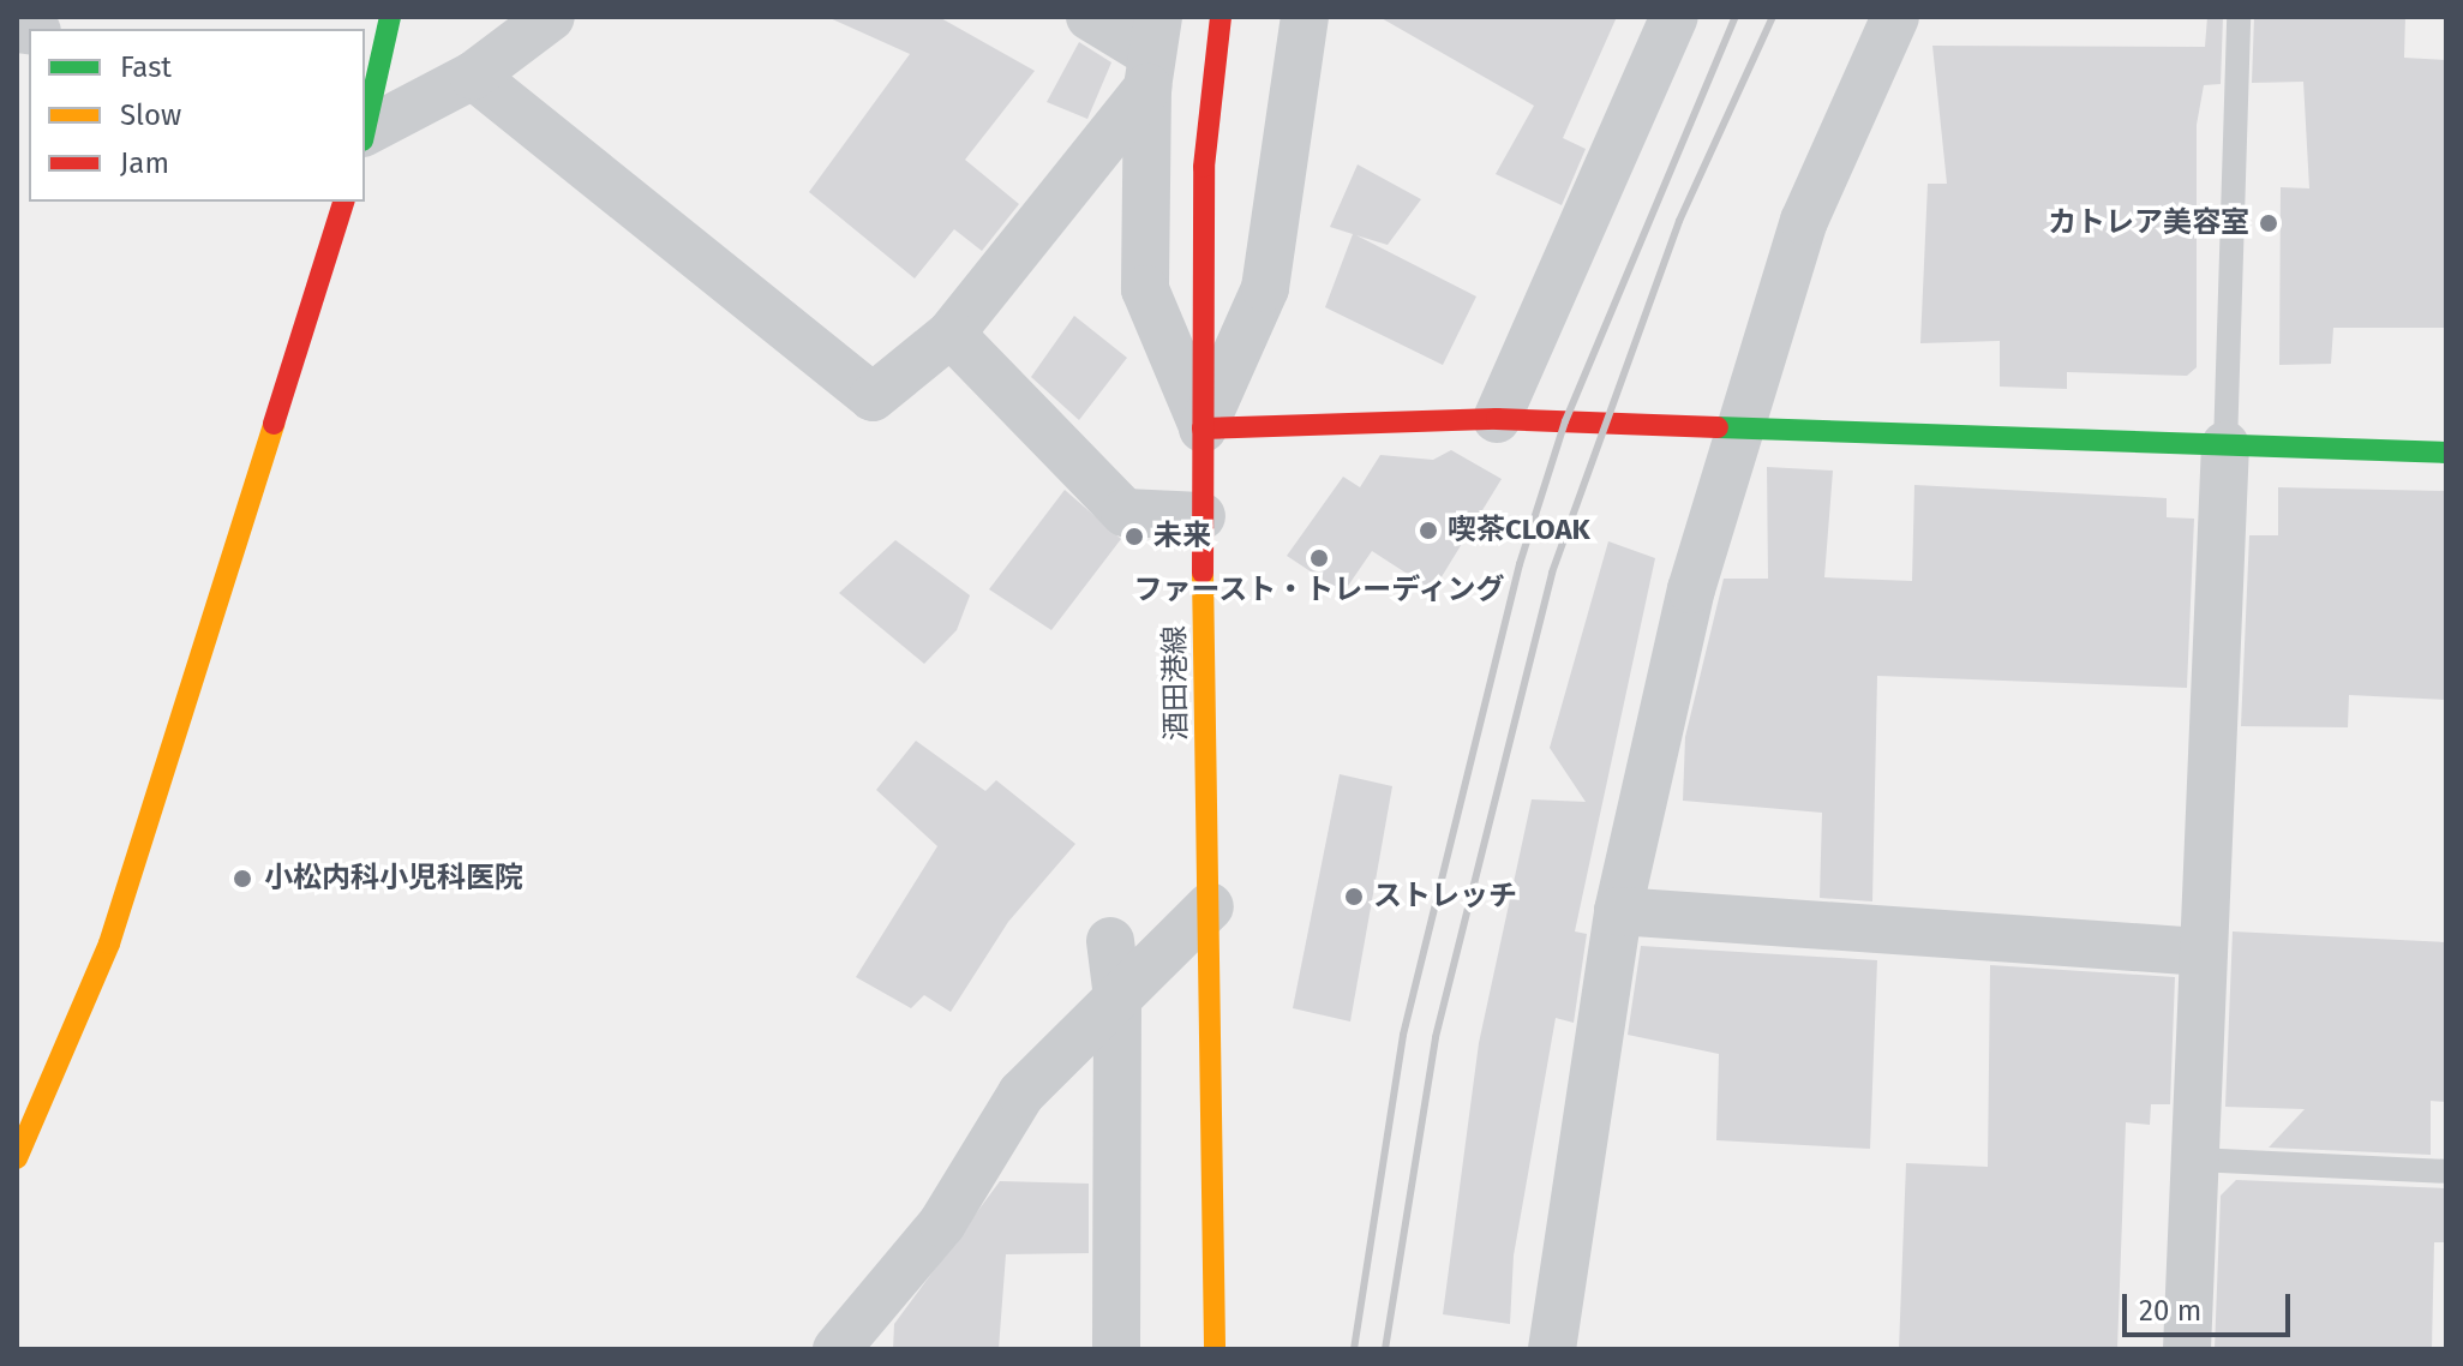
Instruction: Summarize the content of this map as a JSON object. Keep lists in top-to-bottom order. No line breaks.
{"streets":{"street":["酒田港線"]},"places":["カトレア美容室","喫茶CLOAK","未来","ファースト・トレーディング","小松内科小児科医院","ストレッチ"],"legend":["Fast","Slow","Jam"],"scale_bar":"20 m"}
